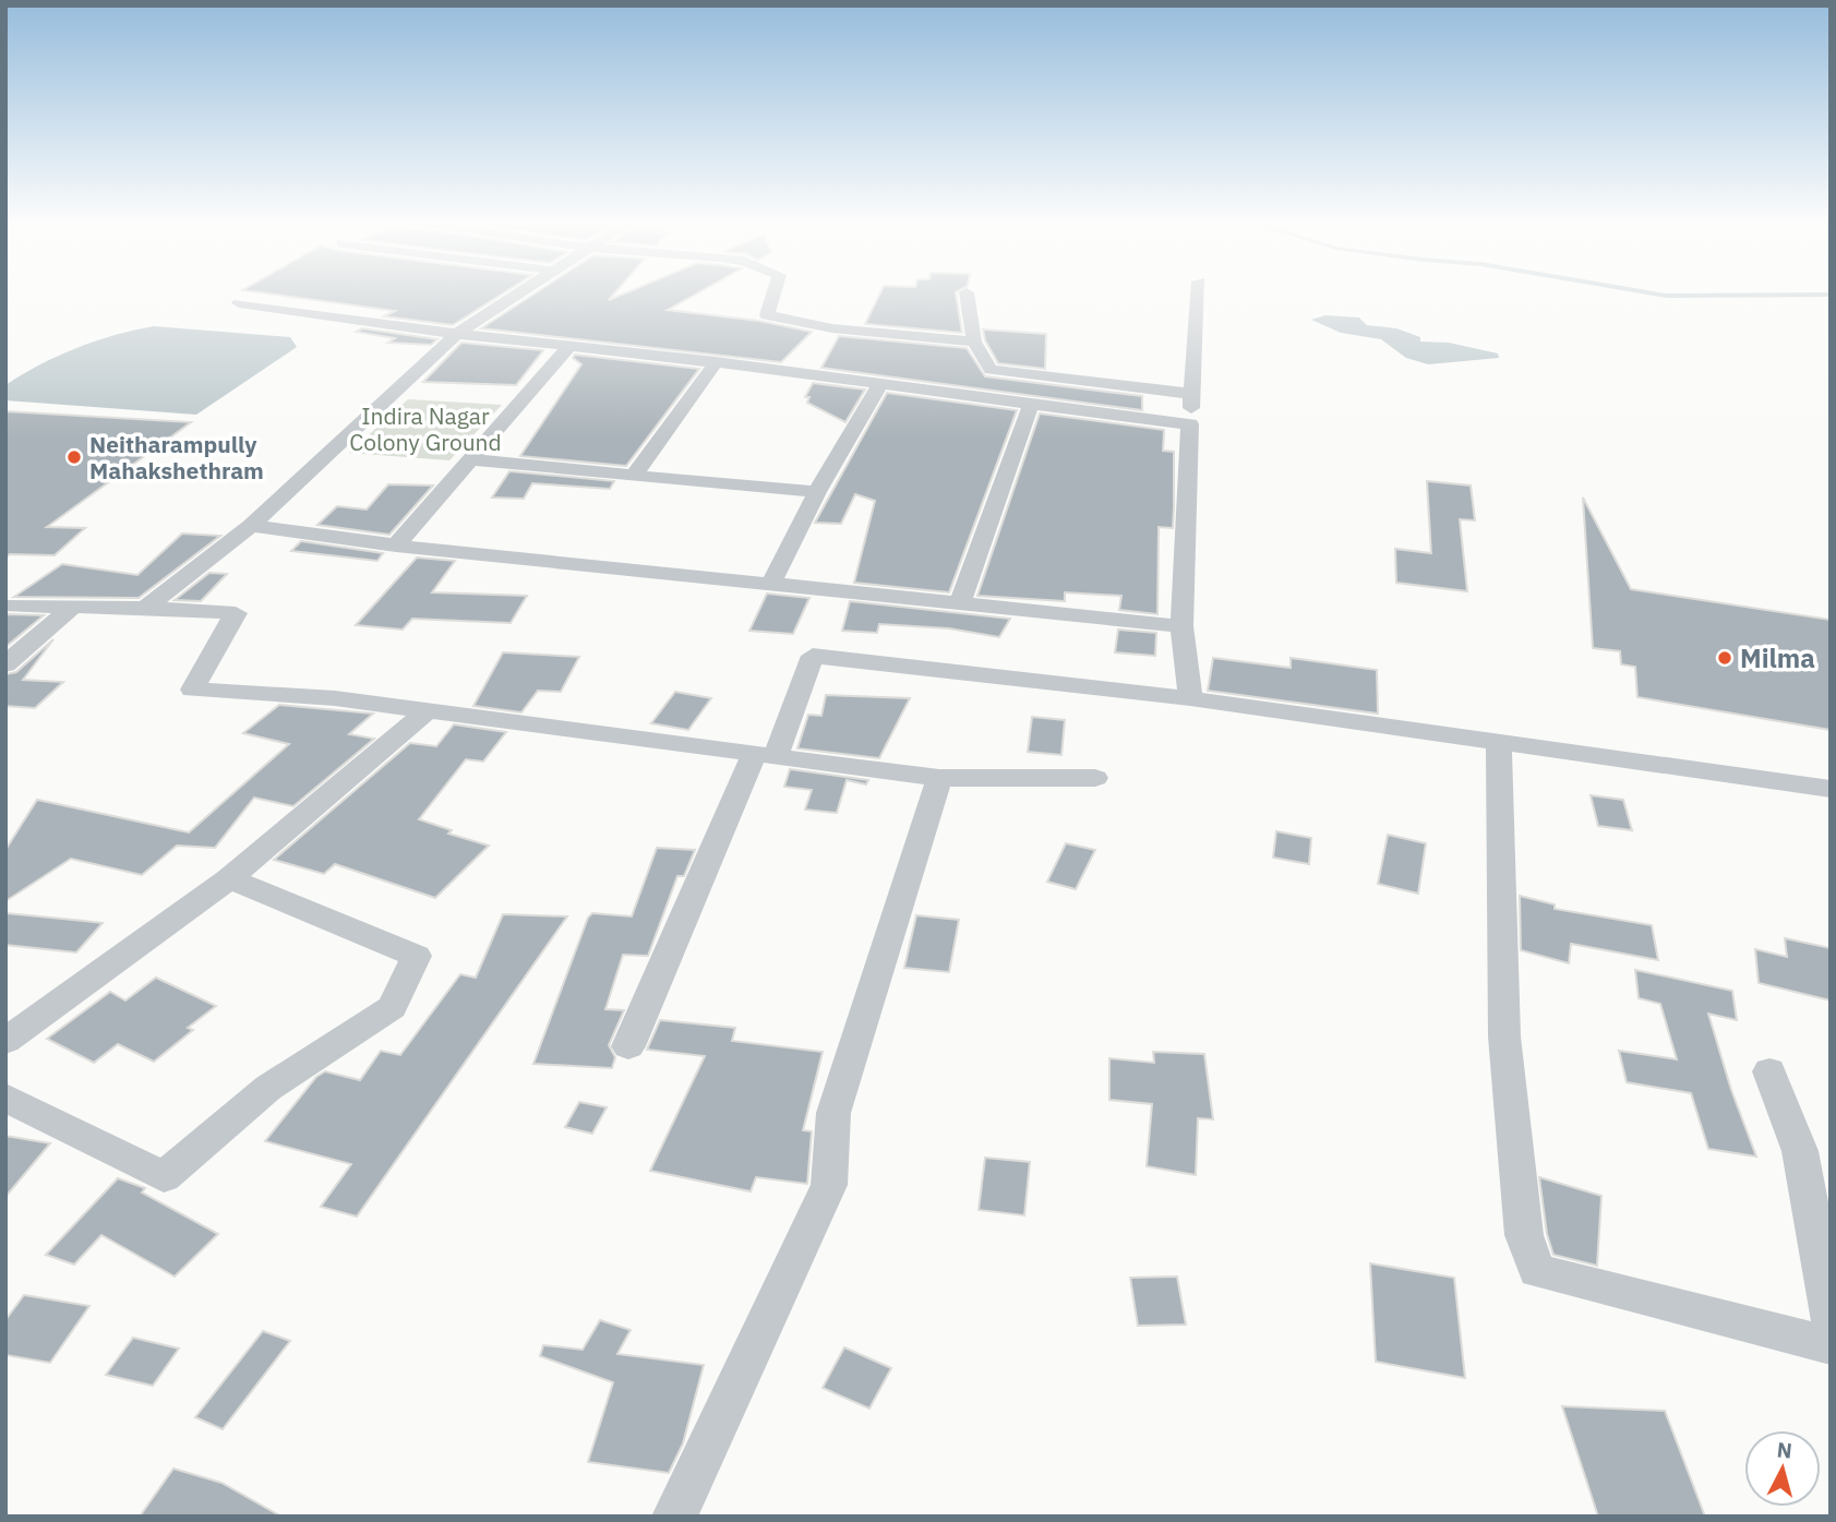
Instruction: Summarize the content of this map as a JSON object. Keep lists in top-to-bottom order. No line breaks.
{"parks":["Indira Nagar Colony Ground"],"places":["Neitharampully Mahakshethram","Milma"],"north":"top"}
